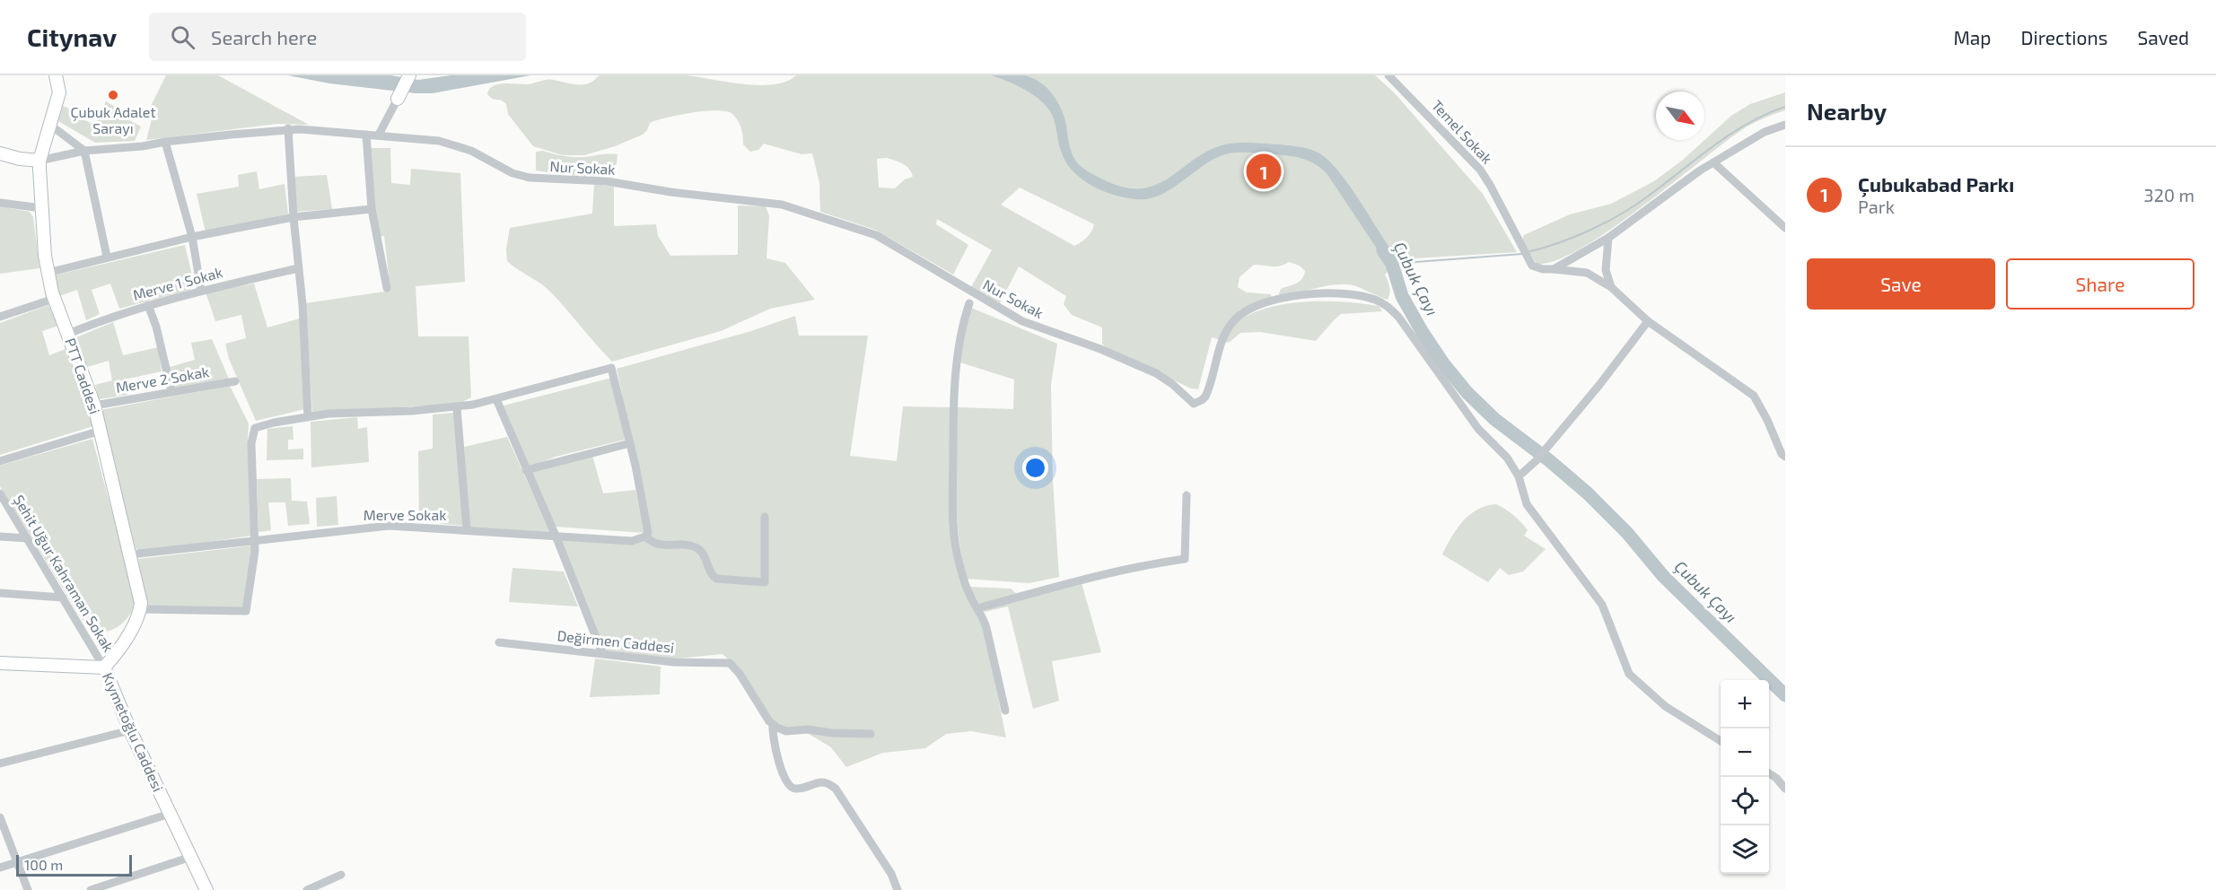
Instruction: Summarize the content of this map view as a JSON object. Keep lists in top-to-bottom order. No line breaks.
{"streets":{"street":["Temel Sokak","Nur Sokak","Merve 1 Sokak","PTT Caddesi","Merve 2 Sokak","Merve Sokak","Şehit Uğur Kahraman Sokak","Değirmen Caddesi","Kıymetoğlu Caddesi"]},"crossings":[["Nur Sokak","PTT Caddesi"],["Merve 1 Sokak","PTT Caddesi"],["PTT Caddesi","Merve 2 Sokak"],["PTT Caddesi","Merve Sokak"],["Şehit Uğur Kahraman Sokak","Kıymetoğlu Caddesi"]],"water":["Çubuk Çayı"],"places":["Çubuk Adalet Sarayı"],"scale_bar":"100 m","north":"bottom right","page":{"header":"Citynav","search":"Search here","nav":["Map","Directions","Saved"],"heading":"Nearby","list":[{"mark":"1","name":"Çubukabad Parkı","note":"Park","value":"320 m"}],"pins":"1","buttons":["Save","Share"],"map_buttons":["+","−"],"scale":"100 m"}}
